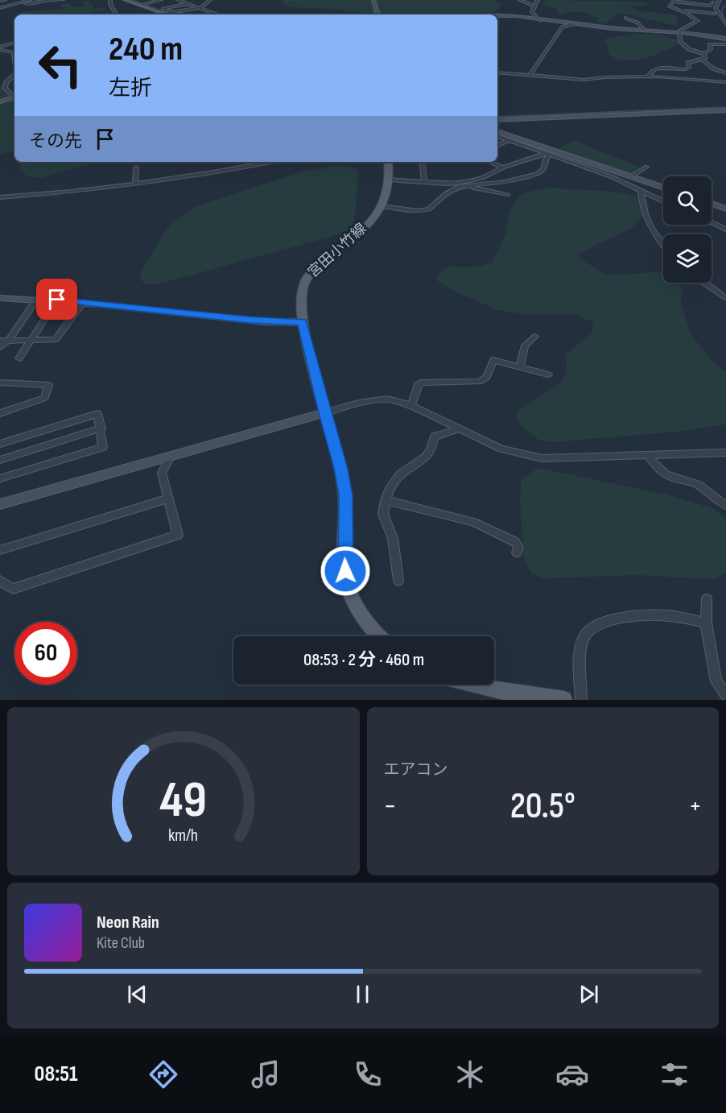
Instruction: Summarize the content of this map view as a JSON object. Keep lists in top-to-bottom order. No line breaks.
{"streets":{"main road":["宮田小竹線"]},"page":{"turn":["240 m","左折"],"then":"その先","limit":"60","trip":"08:53 · 2 分 · 460 m","tile":"エアコン","heat":["−","20.5°","+"],"song":["Neon Rain","Kite Club"],"tabs":"08:51","gauge":["49","km/h"]}}
